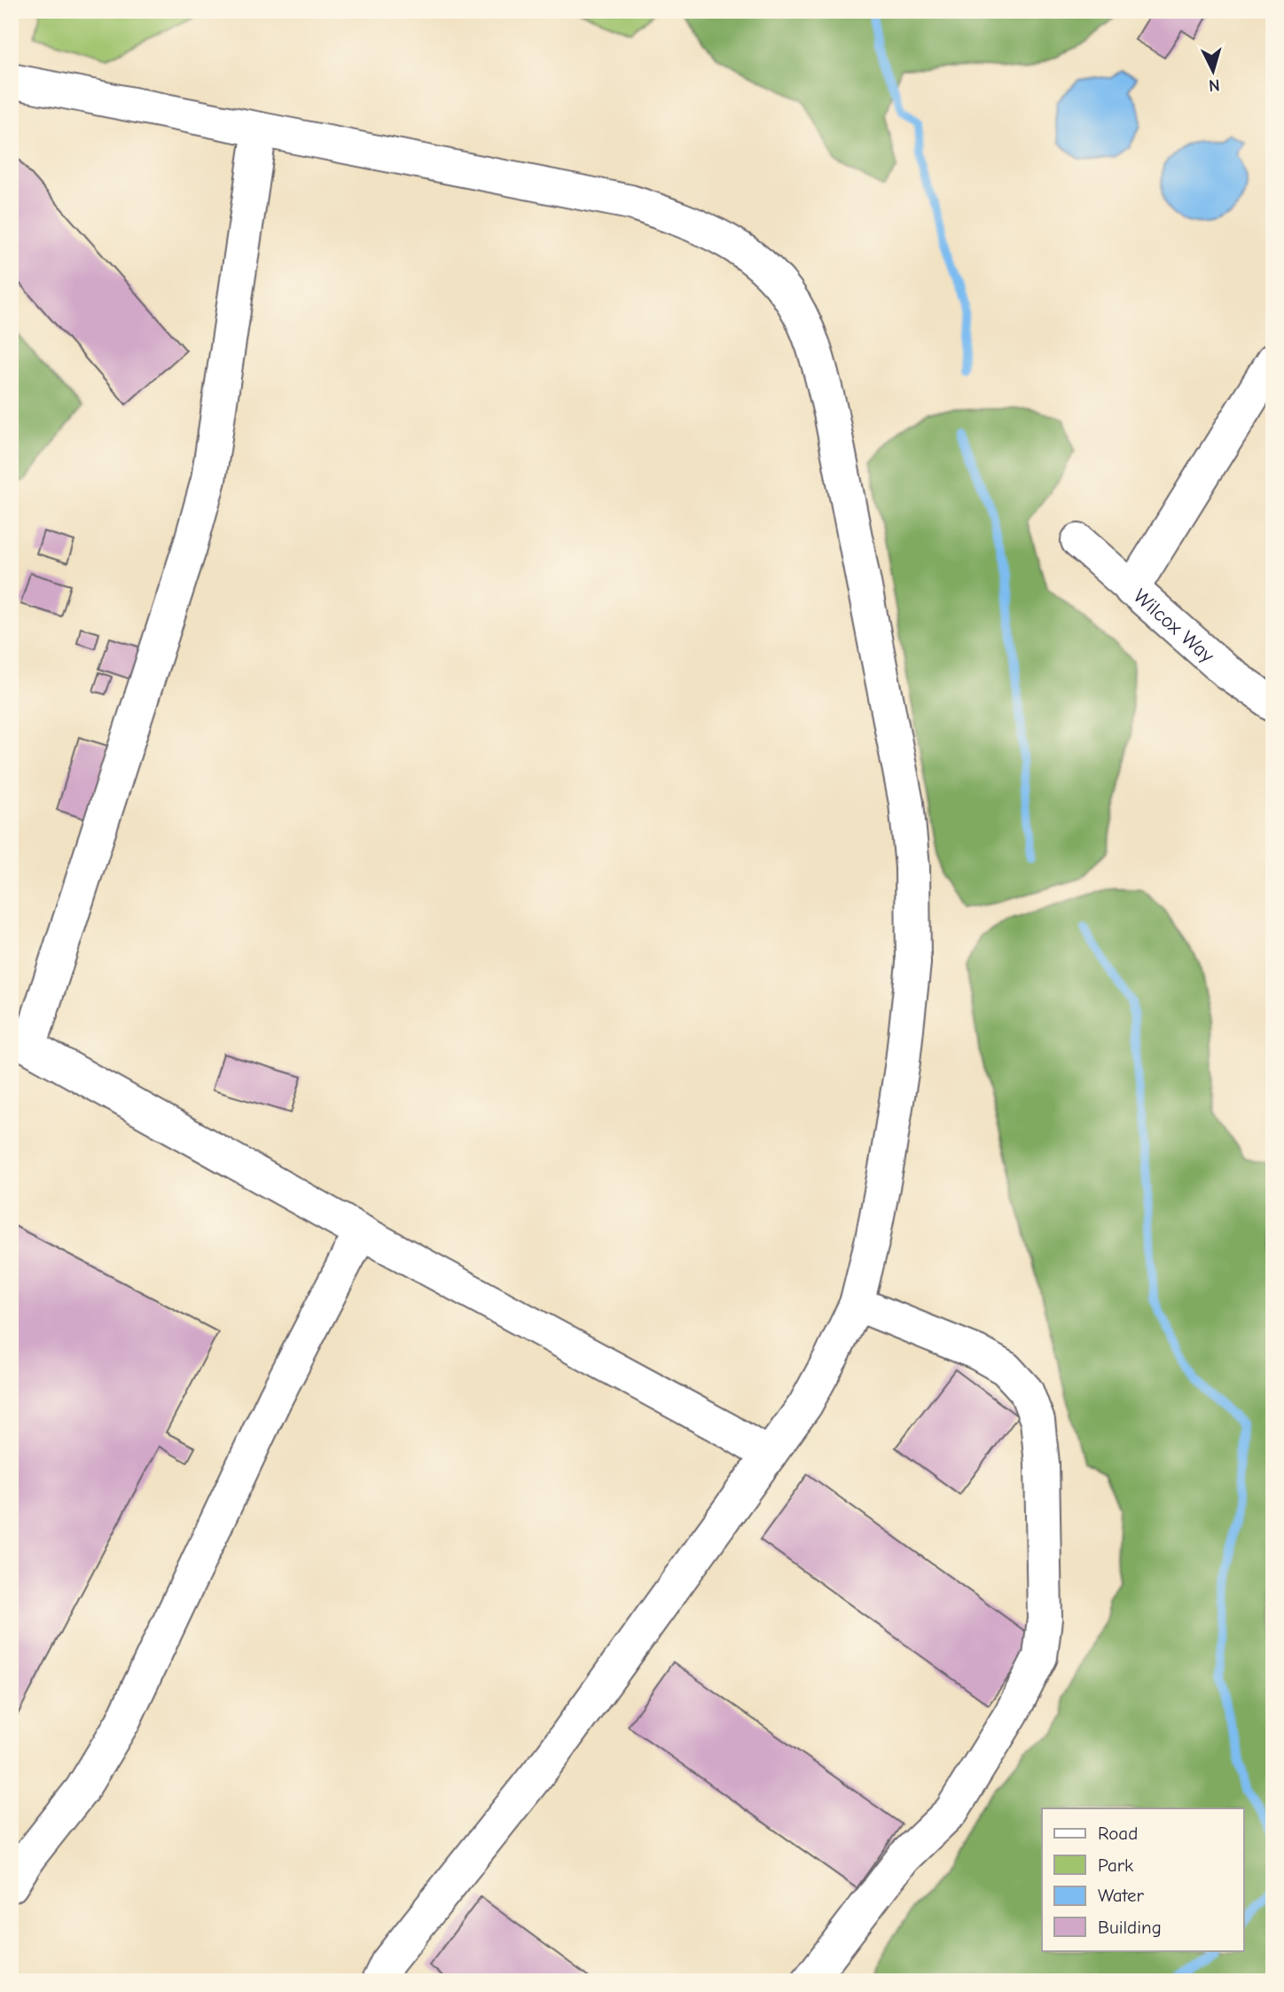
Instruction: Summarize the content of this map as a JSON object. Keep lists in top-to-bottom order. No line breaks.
{"streets":{"lane":["Wilcox Way"]},"legend":["Road","Park","Water","Building"],"north":"bottom"}
